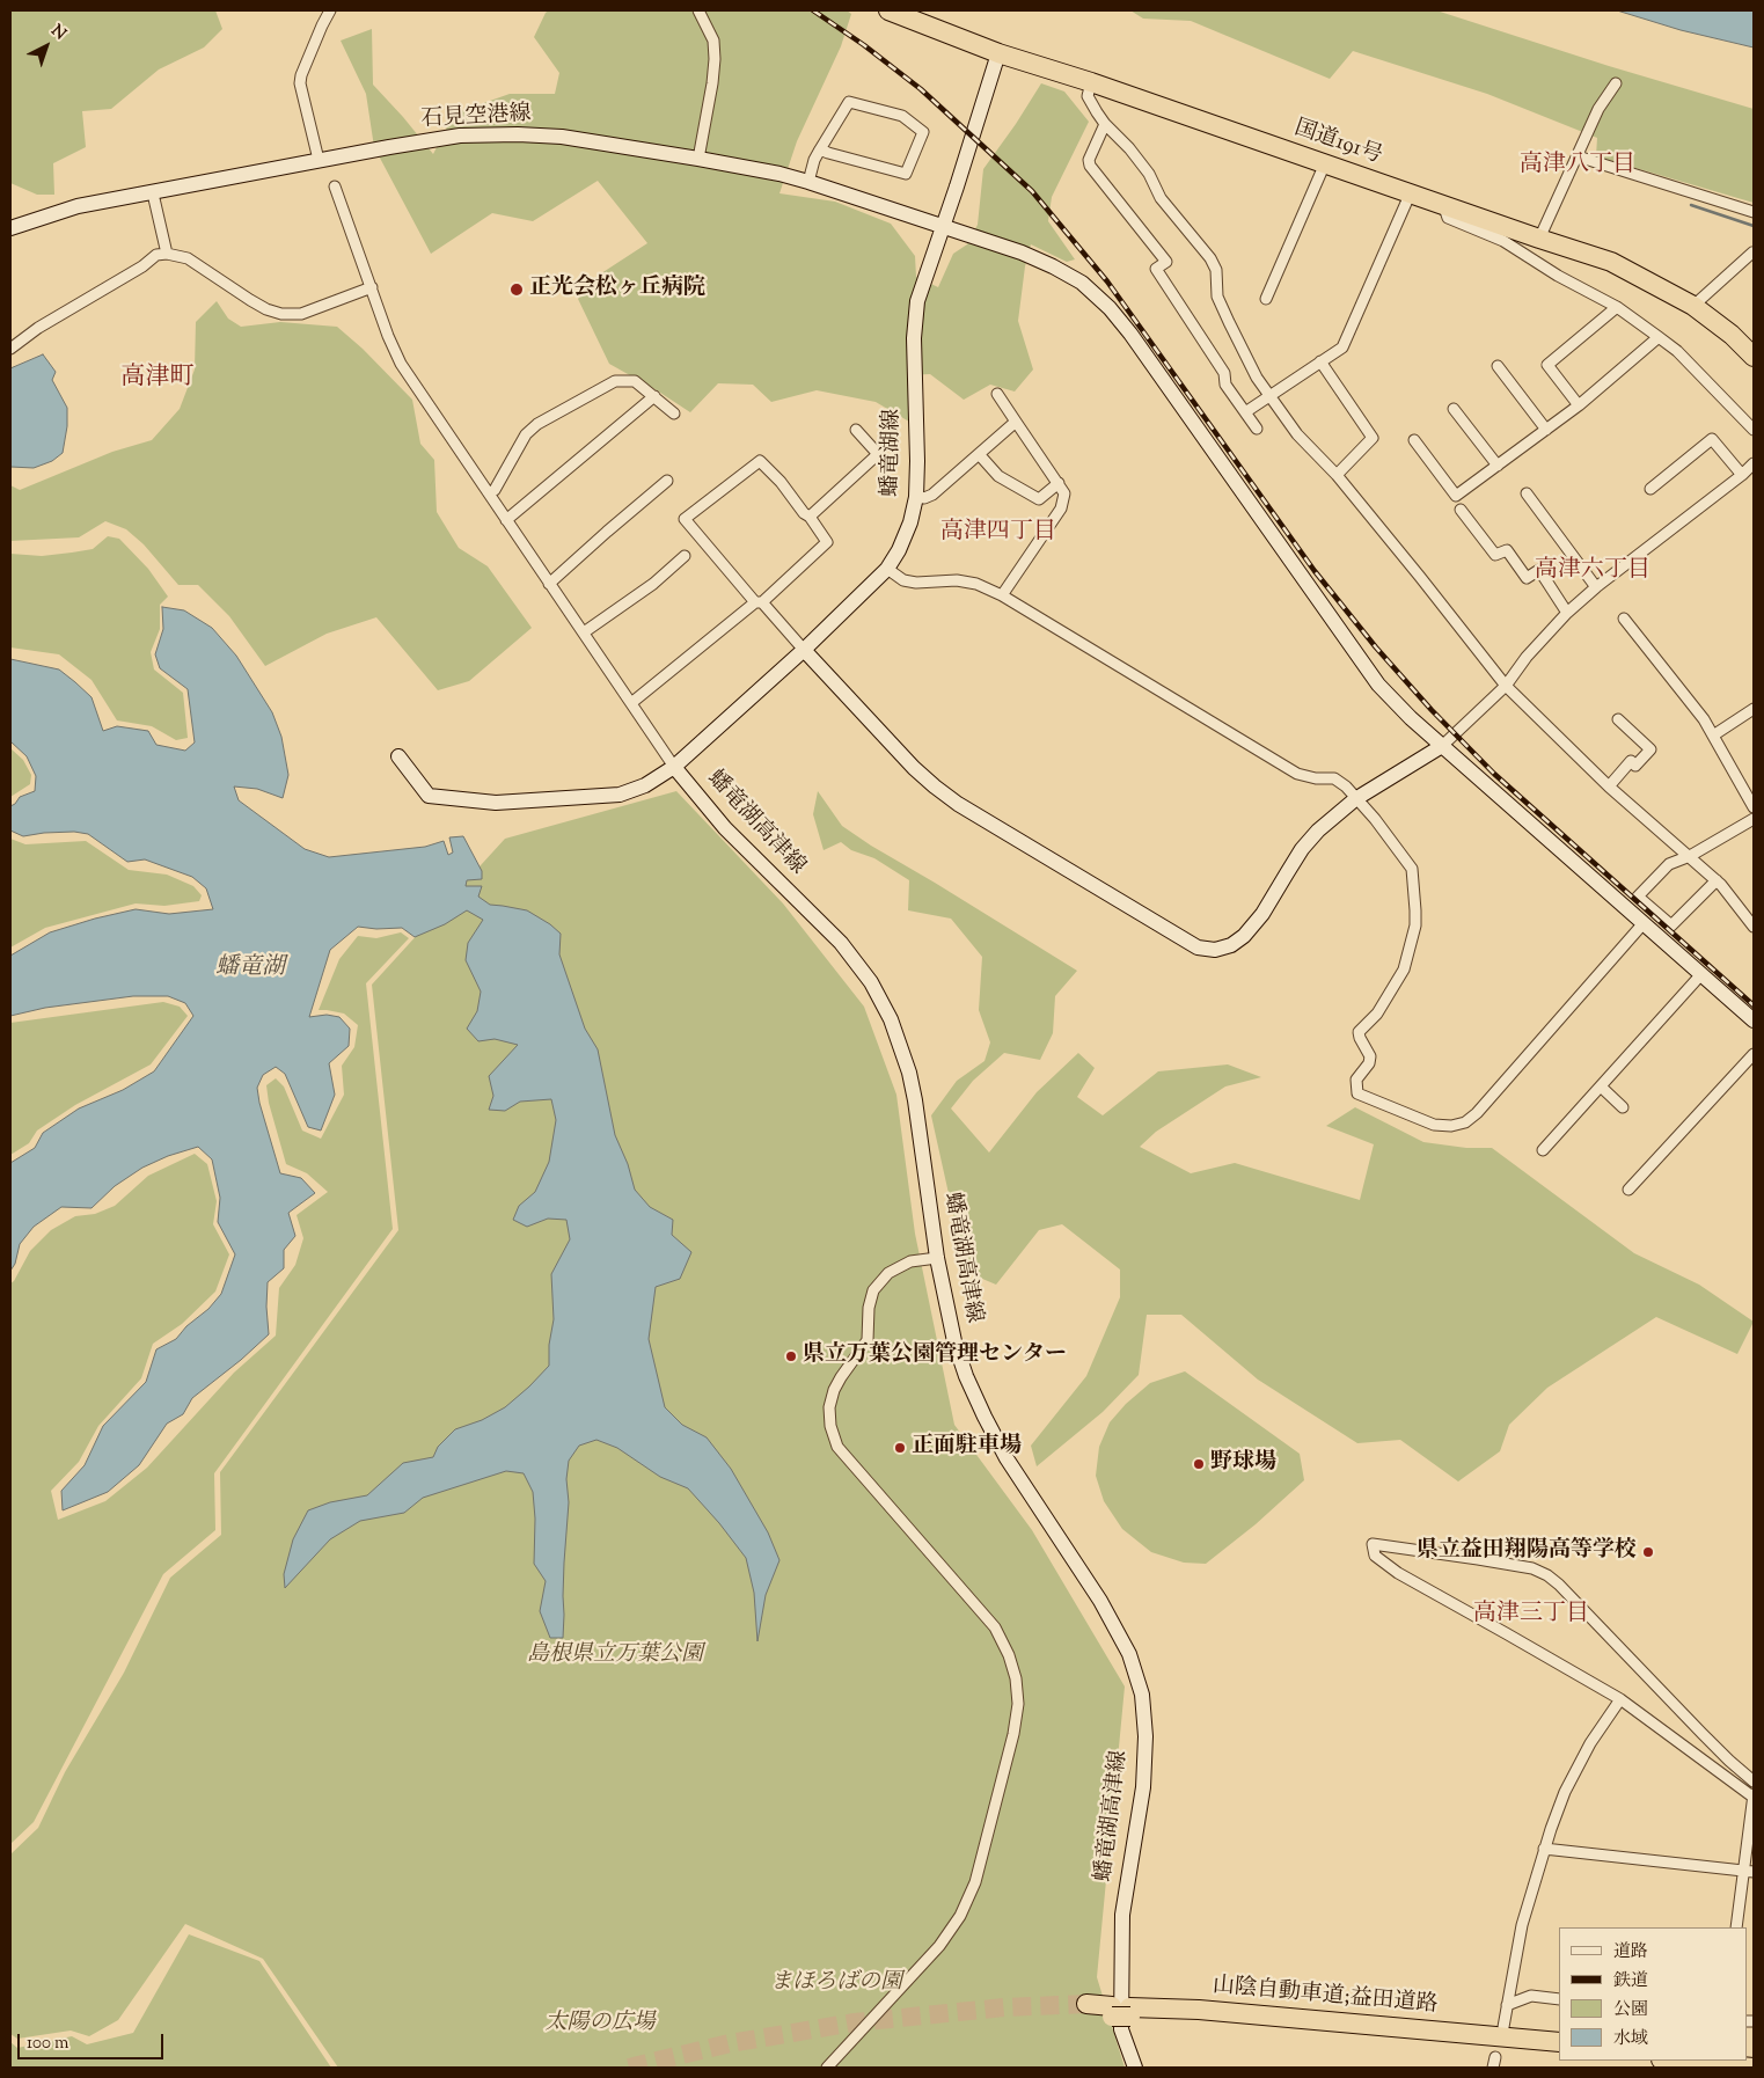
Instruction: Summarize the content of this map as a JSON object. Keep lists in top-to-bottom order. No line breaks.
{"streets":{"highway":["国道191号","山陰自動車道;益田道路"],"main road":["石見空港線","蟠竜湖線","蟠竜湖高津線"]},"crossings":[["石見空港線","蟠竜湖線"],["国道191号","蟠竜湖線"],["蟠竜湖線","蟠竜湖高津線"],["蟠竜湖高津線","山陰自動車道;益田道路"]],"districts":["高津八丁目","高津町","高津四丁目","高津六丁目","高津三丁目"],"water":["蟠竜湖"],"parks":["島根県立万葉公園","まほろばの園","太陽の広場"],"places":["正光会松ヶ丘病院","県立万葉公園管理センター","正面駐車場","野球場","県立益田翔陽高等学校"],"legend":["道路","鉄道","公園","水域"],"scale_bar":"100 m","north":"top right"}
